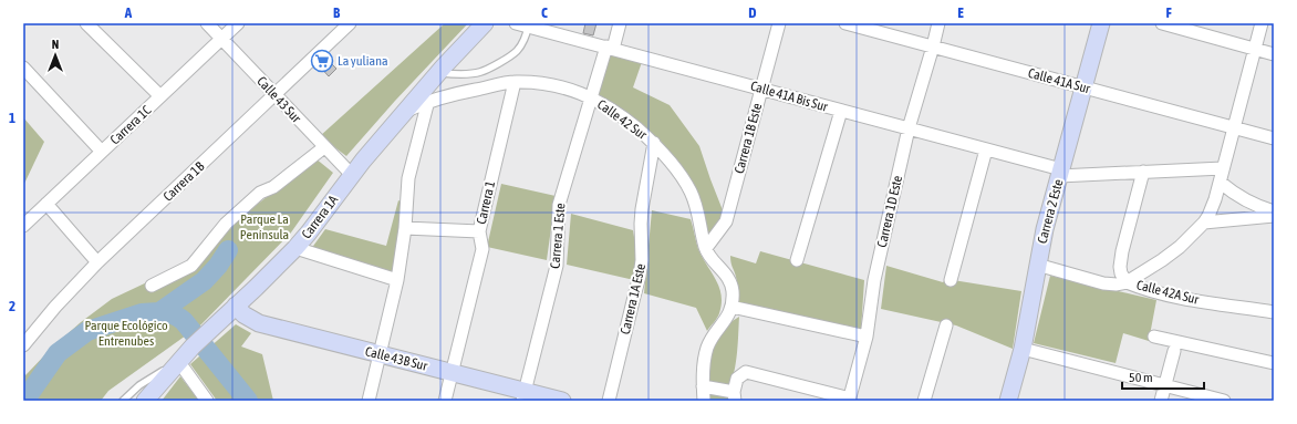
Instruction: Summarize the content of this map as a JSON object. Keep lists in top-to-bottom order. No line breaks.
{"streets":{"street":["Calle 41A Sur","Calle 41A Bis Sur","Calle 43 Sur","Calle 42 Sur","Carrera 1C","Carrera 1B Este","Carrera 1B","Carrera 1","Carrera 1D Este","Carrera 2 Este","Carrera 1A","Carrera 1 Este","Calle 42A Sur","Carrera 1A Este","Calle 43B Sur"]},"crossings":[["Calle 41A Sur","Carrera 1D Este"],["Calle 41A Sur","Carrera 2 Este"],["Calle 41A Bis Sur","Carrera 1B Este"],["Calle 41A Bis Sur","Carrera 1D Este"],["Calle 41A Bis Sur","Carrera 2 Este"],["Calle 41A Bis Sur","Carrera 1 Este"],["Calle 43 Sur","Carrera 1C"],["Calle 43 Sur","Carrera 1B"],["Calle 43 Sur","Carrera 1A"],["Calle 42 Sur","Carrera 1B Este"],["Calle 42 Sur","Carrera 1"],["Calle 42 Sur","Carrera 1A"],["Calle 42 Sur","Carrera 1 Este"],["Calle 42 Sur","Carrera 1A Este"],["Carrera 1","Calle 43B Sur"],["Carrera 2 Este","Calle 42A Sur"],["Carrera 1A","Calle 43B Sur"],["Carrera 1 Este","Calle 43B Sur"]],"parks":["Parque La Península","Parque Ecológico Entrenubes"],"places":{"supermarket":["La yuliana"]},"scale_bar":"50 m","north":"top","grid":{"columns":["A","B","C","D","E","F"],"rows":["1","2"]}}
